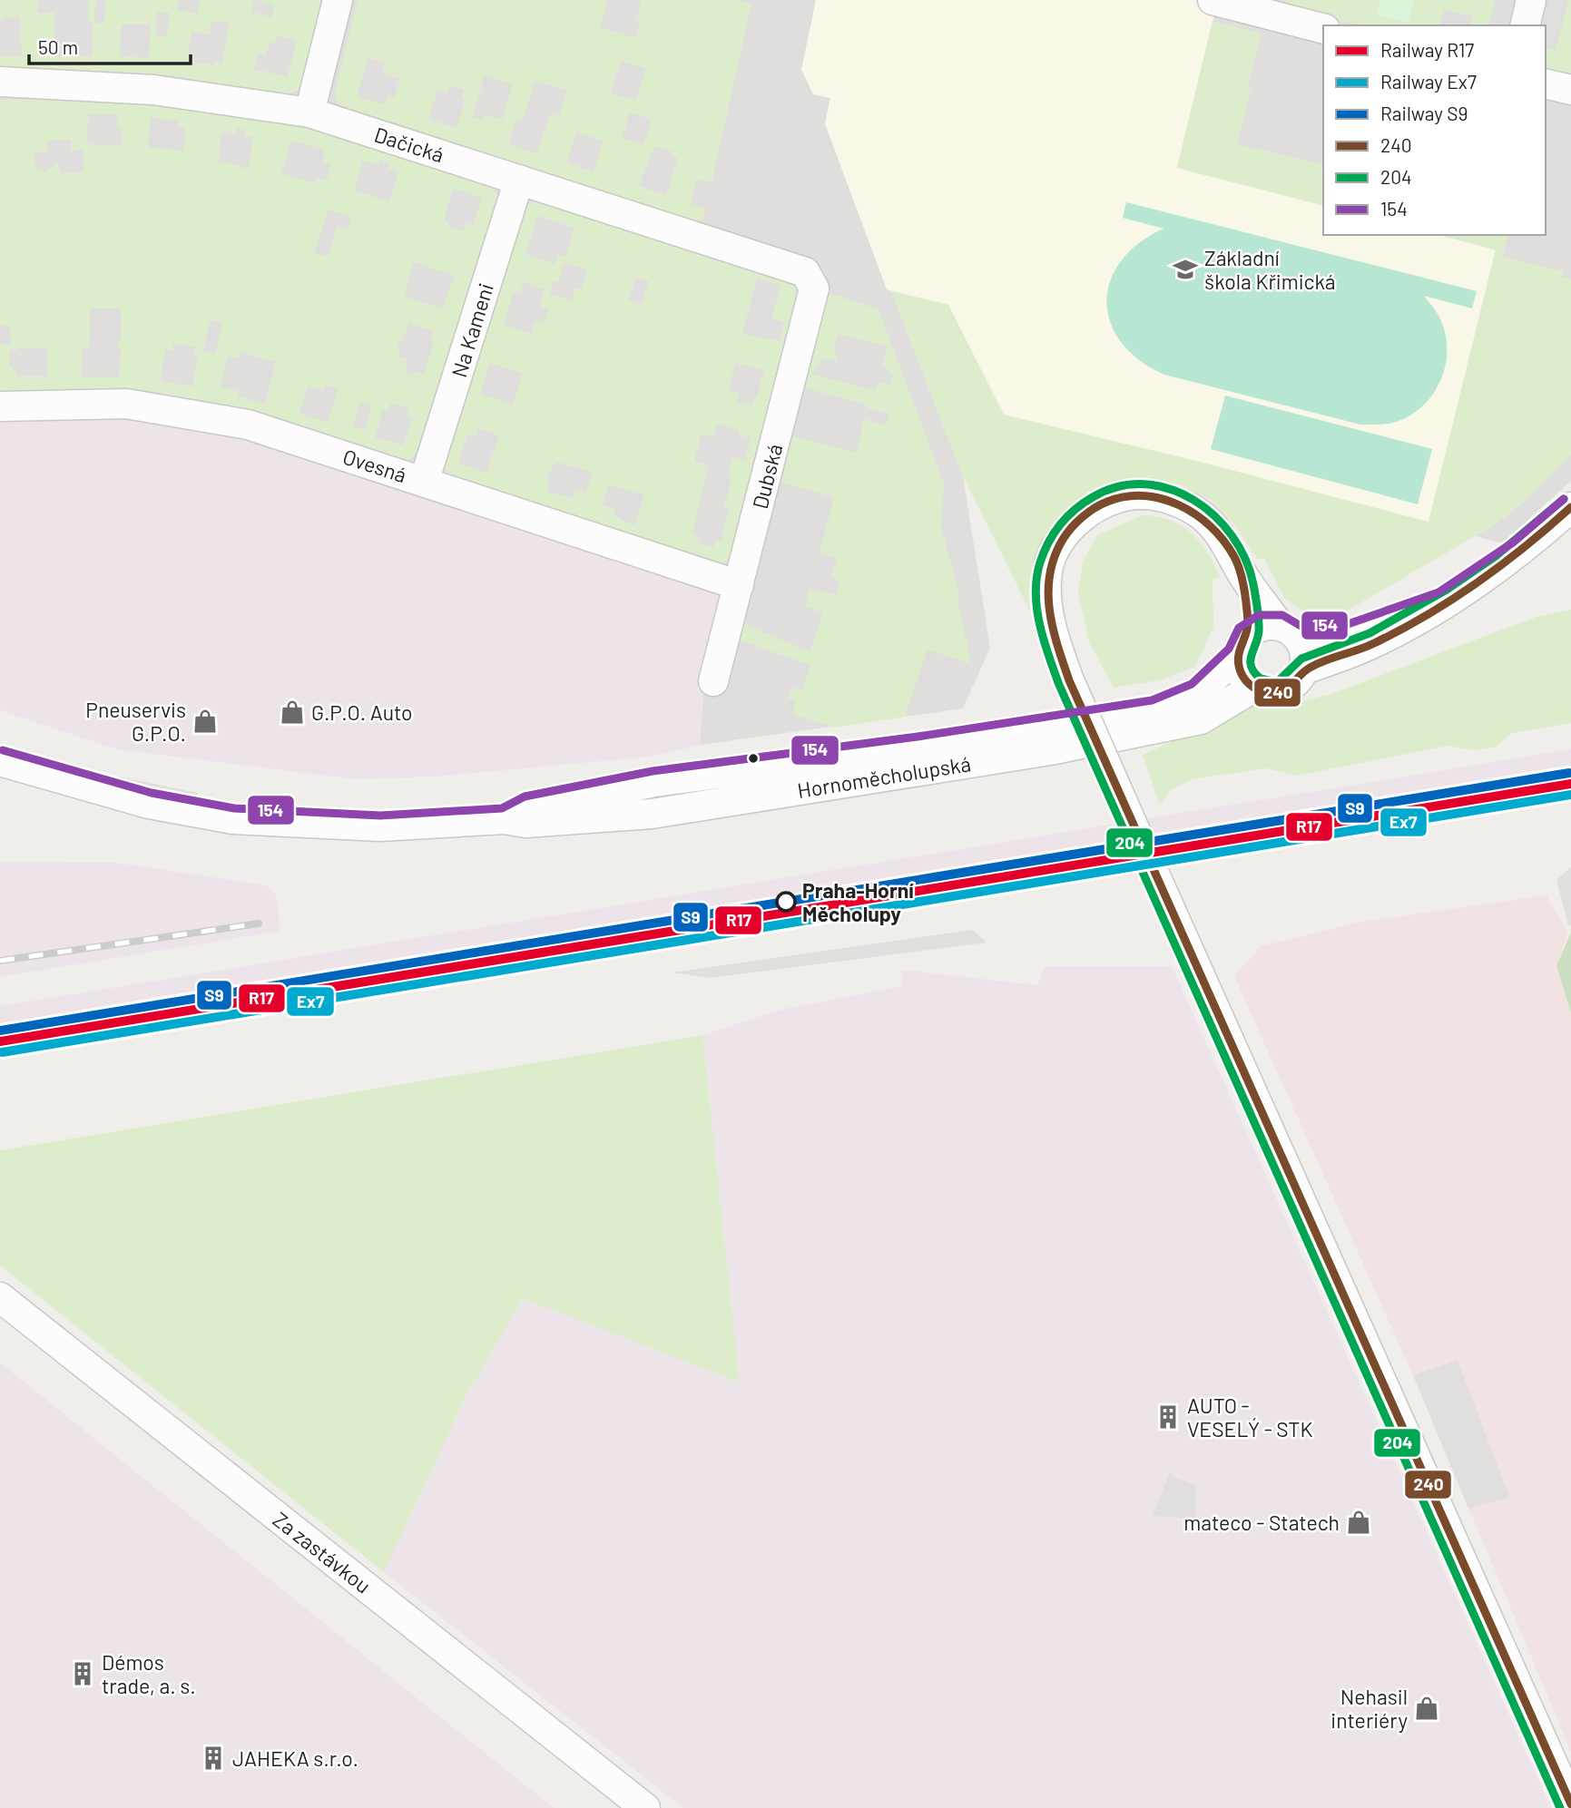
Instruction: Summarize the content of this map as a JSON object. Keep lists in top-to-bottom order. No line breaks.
{"streets":{"street":["Dačická","Na Kameni","Ovesná","Dubská","Hornoměcholupská","Za zastávkou"]},"crossings":[["Dačická","Na Kameni"],["Dačická","Dubská"],["Na Kameni","Ovesná"],["Ovesná","Dubská"]],"places":{"school or university":["Základní škola Křimická"],"shop":["G.P.O. Auto","Pneuservis G.P.O.","mateco - Statech","Nehasil interiéry"],"other":["Praha-Horní Měcholupy"],"building":["AUTO - VESELÝ - STK","Démos trade, a. s.","JAHEKA s.r.o."]},"lines":["transit line 204","transit line 240","transit line 154","rail line S9","rail line R17","rail line Ex7"],"legend":["Railway R17","Railway Ex7","Railway S9","240","204","154"],"scale_bar":"50 m"}
